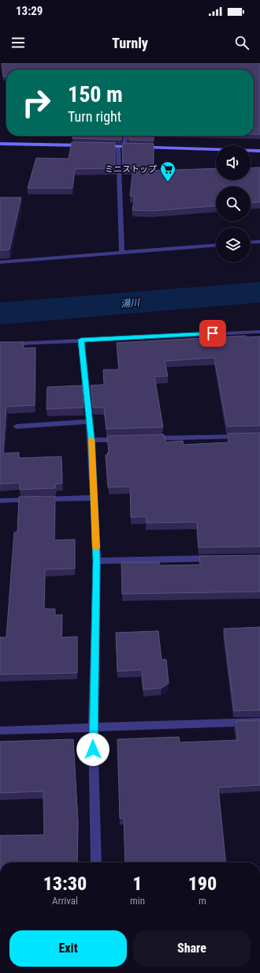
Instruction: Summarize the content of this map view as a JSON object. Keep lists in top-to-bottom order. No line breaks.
{"water":["湯川"],"places":{"supermarket":["ミニストップ"]},"page":{"status":"13:29","header":"Turnly","turn":["150 m","Turn right"],"eta":["13:30","Arrival","1","min","190","m"],"buttons":["Exit","Share"]}}
